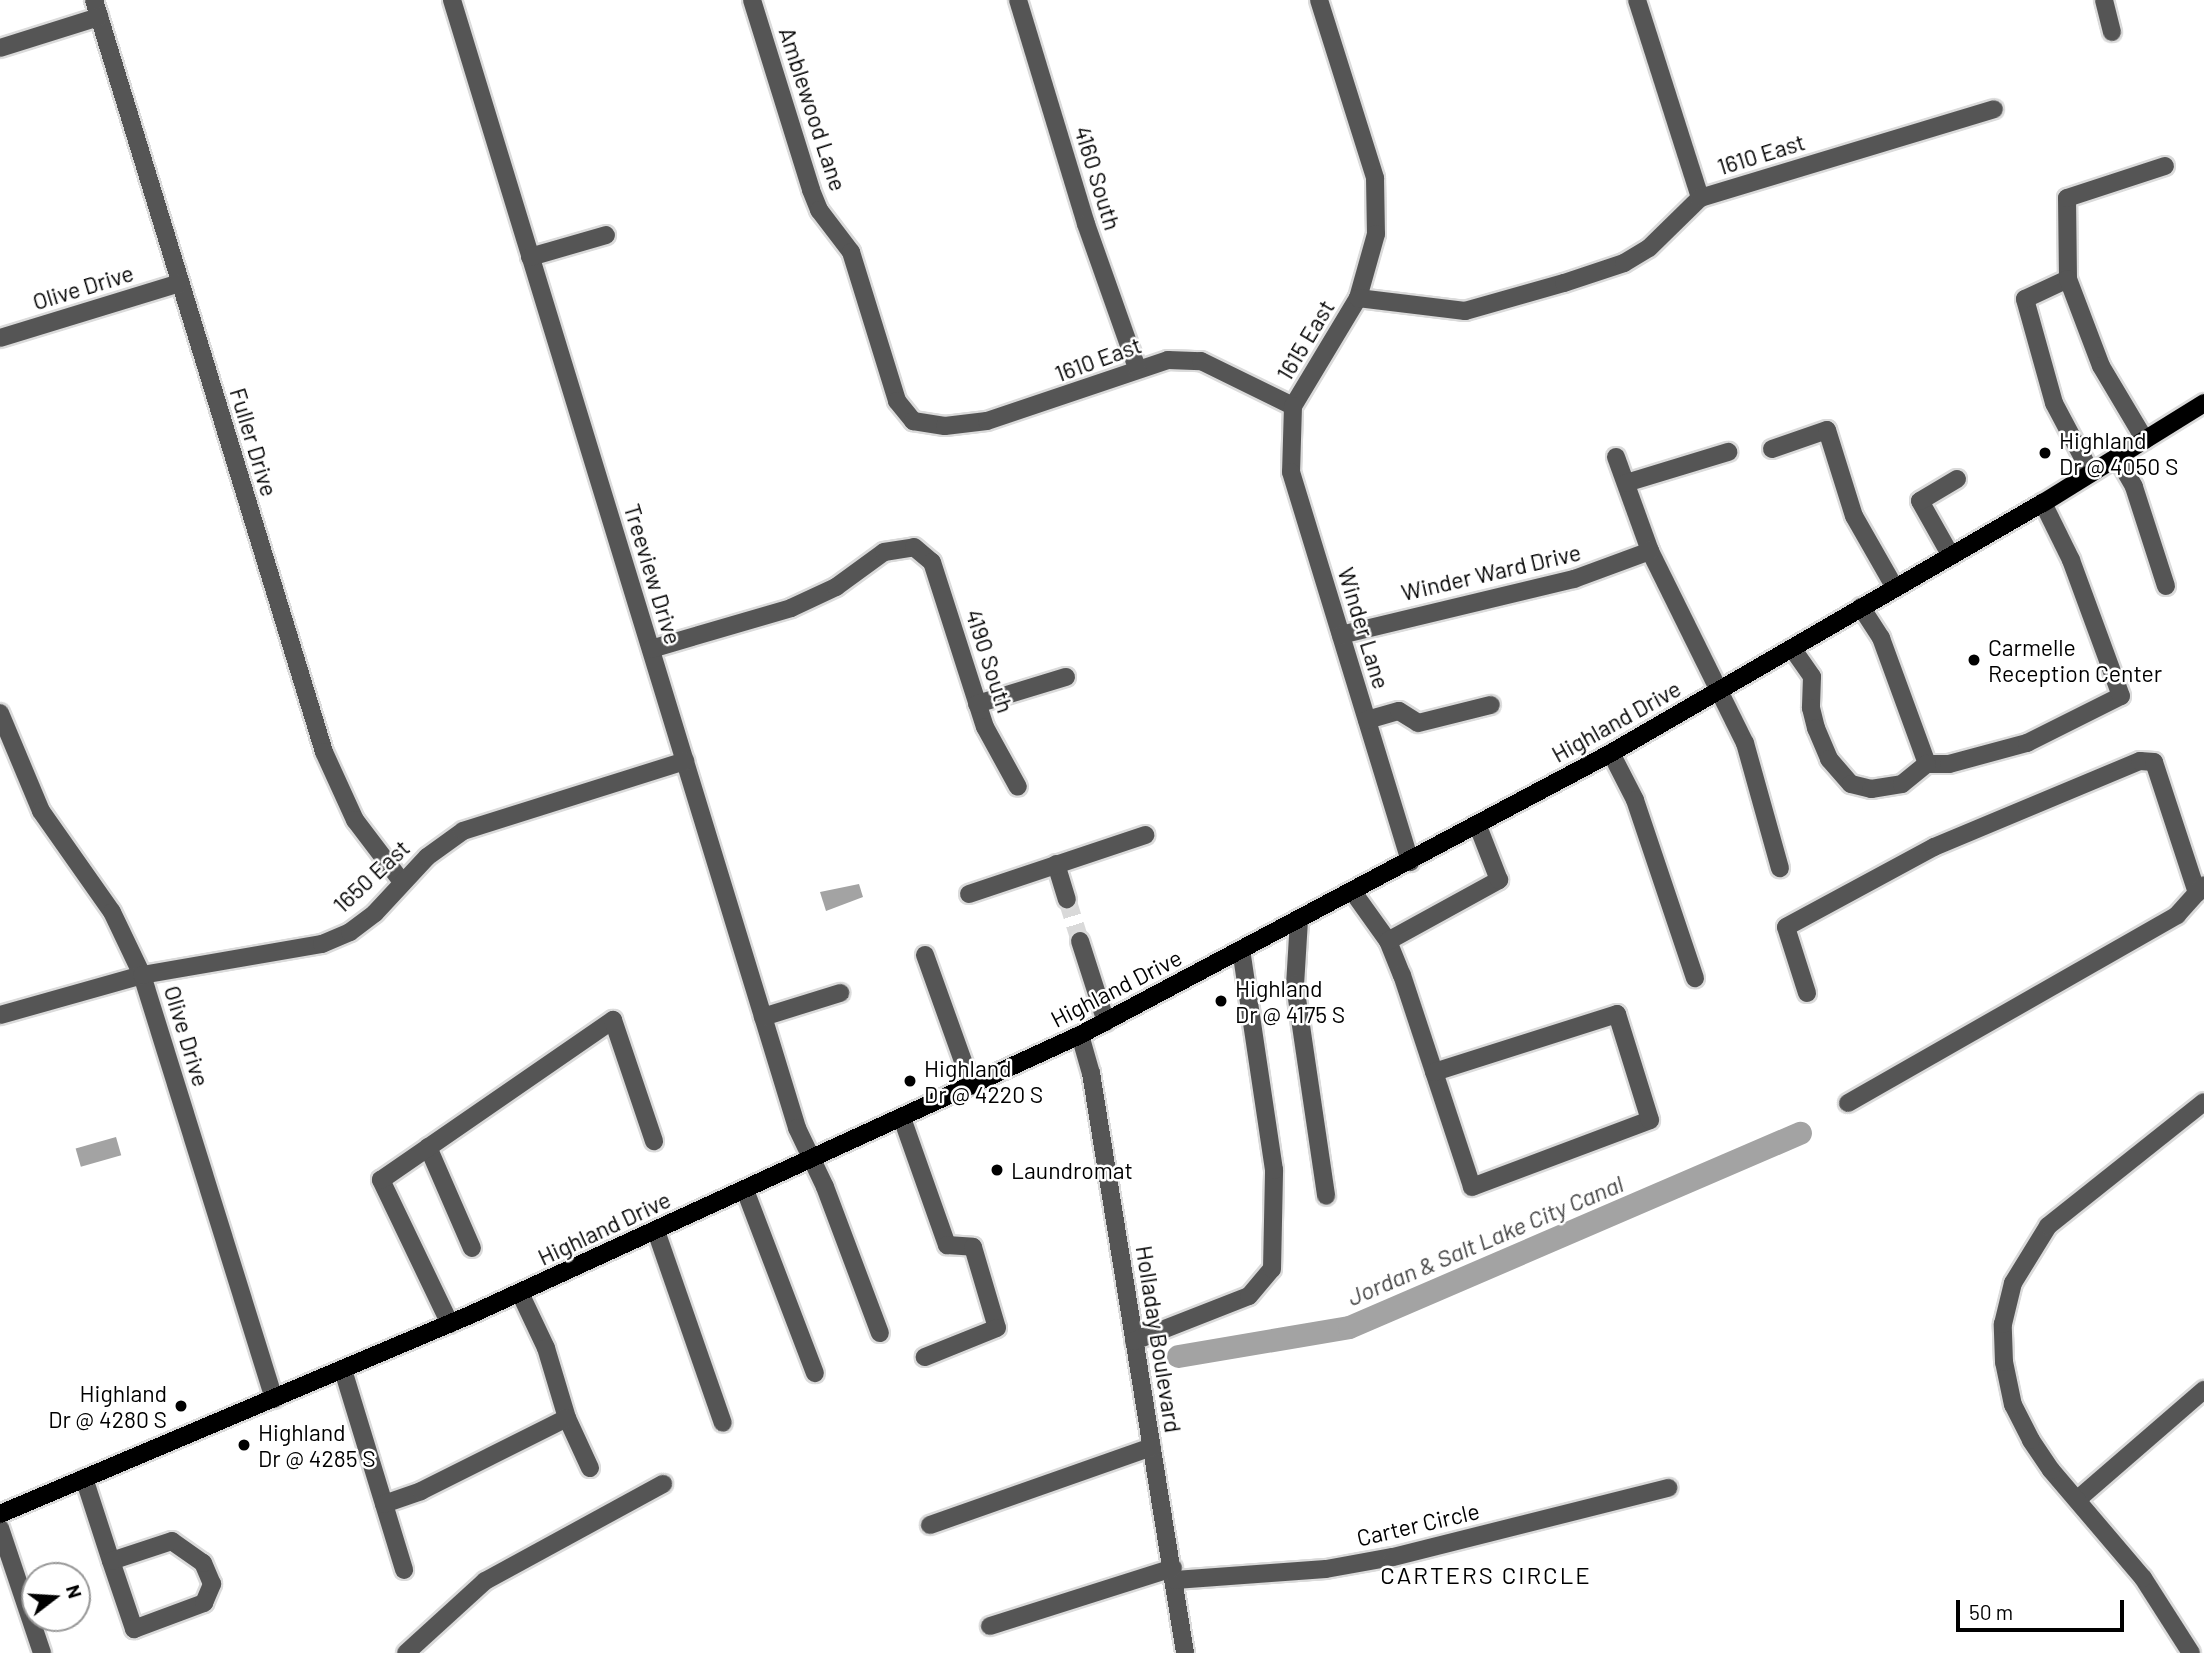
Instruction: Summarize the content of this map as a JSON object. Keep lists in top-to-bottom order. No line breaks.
{"streets":{"main road":["Highland Drive"],"street":["Amblewood Lane","1610 East","4160 South","Olive Drive","1615 East","Fuller Drive","Winder Ward Drive","Treeview Drive","Winder Lane","4190 South","1650 East","Holladay Boulevard","Carter Circle"]},"crossings":[["Amblewood Lane","1610 East"],["1610 East","4160 South"],["1610 East","1615 East"],["1610 East","Winder Lane"],["Olive Drive","Fuller Drive"],["Olive Drive","Highland Drive"],["Olive Drive","1650 East"],["1615 East","Winder Lane"],["Fuller Drive","1650 East"],["Winder Ward Drive","Winder Lane"],["Treeview Drive","4190 South"],["Treeview Drive","Highland Drive"],["Treeview Drive","1650 East"],["Winder Lane","Highland Drive"],["Highland Drive","Holladay Boulevard"],["Holladay Boulevard","Carter Circle"]],"districts":["CARTERS CIRCLE"],"water":["Jordan & Salt Lake City Canal"],"places":["Highland Dr @ 4050 S","Carmelle Reception Center","Highland Dr @ 4175 S","Highland Dr @ 4220 S","Laundromat","Highland Dr @ 4280 S","Highland Dr @ 4285 S"],"scale_bar":"50 m","north":"right"}
